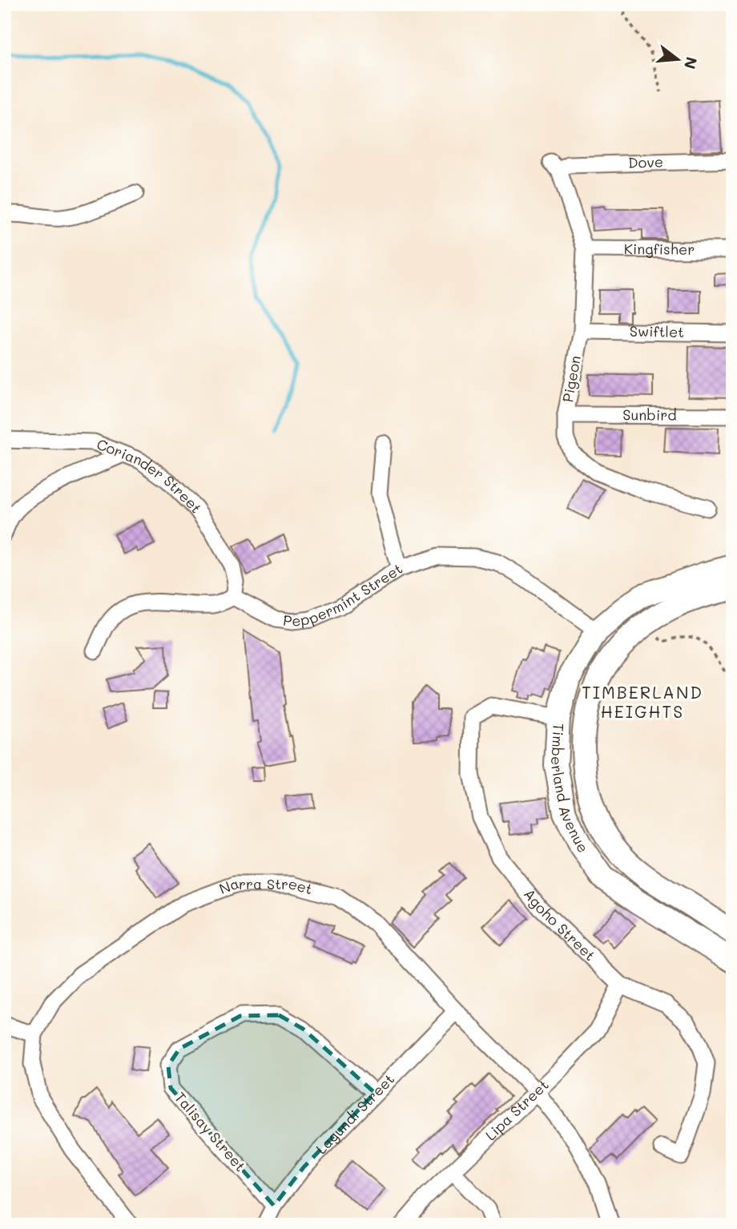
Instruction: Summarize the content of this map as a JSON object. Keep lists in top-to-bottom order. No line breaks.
{"streets":{"street":["Dove","Kingfisher","Swiftlet","Pigeon","Sunbird","Coriander Street","Peppermint Street","Timberland Avenue","Narra Street","Agoho Street","Lipa Street","Lagundi Street","Talisay Street"]},"crossings":[["Dove","Pigeon"],["Kingfisher","Pigeon"],["Swiftlet","Pigeon"],["Pigeon","Sunbird"],["Coriander Street","Peppermint Street"],["Peppermint Street","Timberland Avenue"],["Timberland Avenue","Agoho Street"],["Narra Street","Lipa Street"],["Narra Street","Lagundi Street"],["Agoho Street","Lipa Street"],["Lagundi Street","Talisay Street"]],"districts":["TIMBERLAND HEIGHTS"],"north":"right"}
